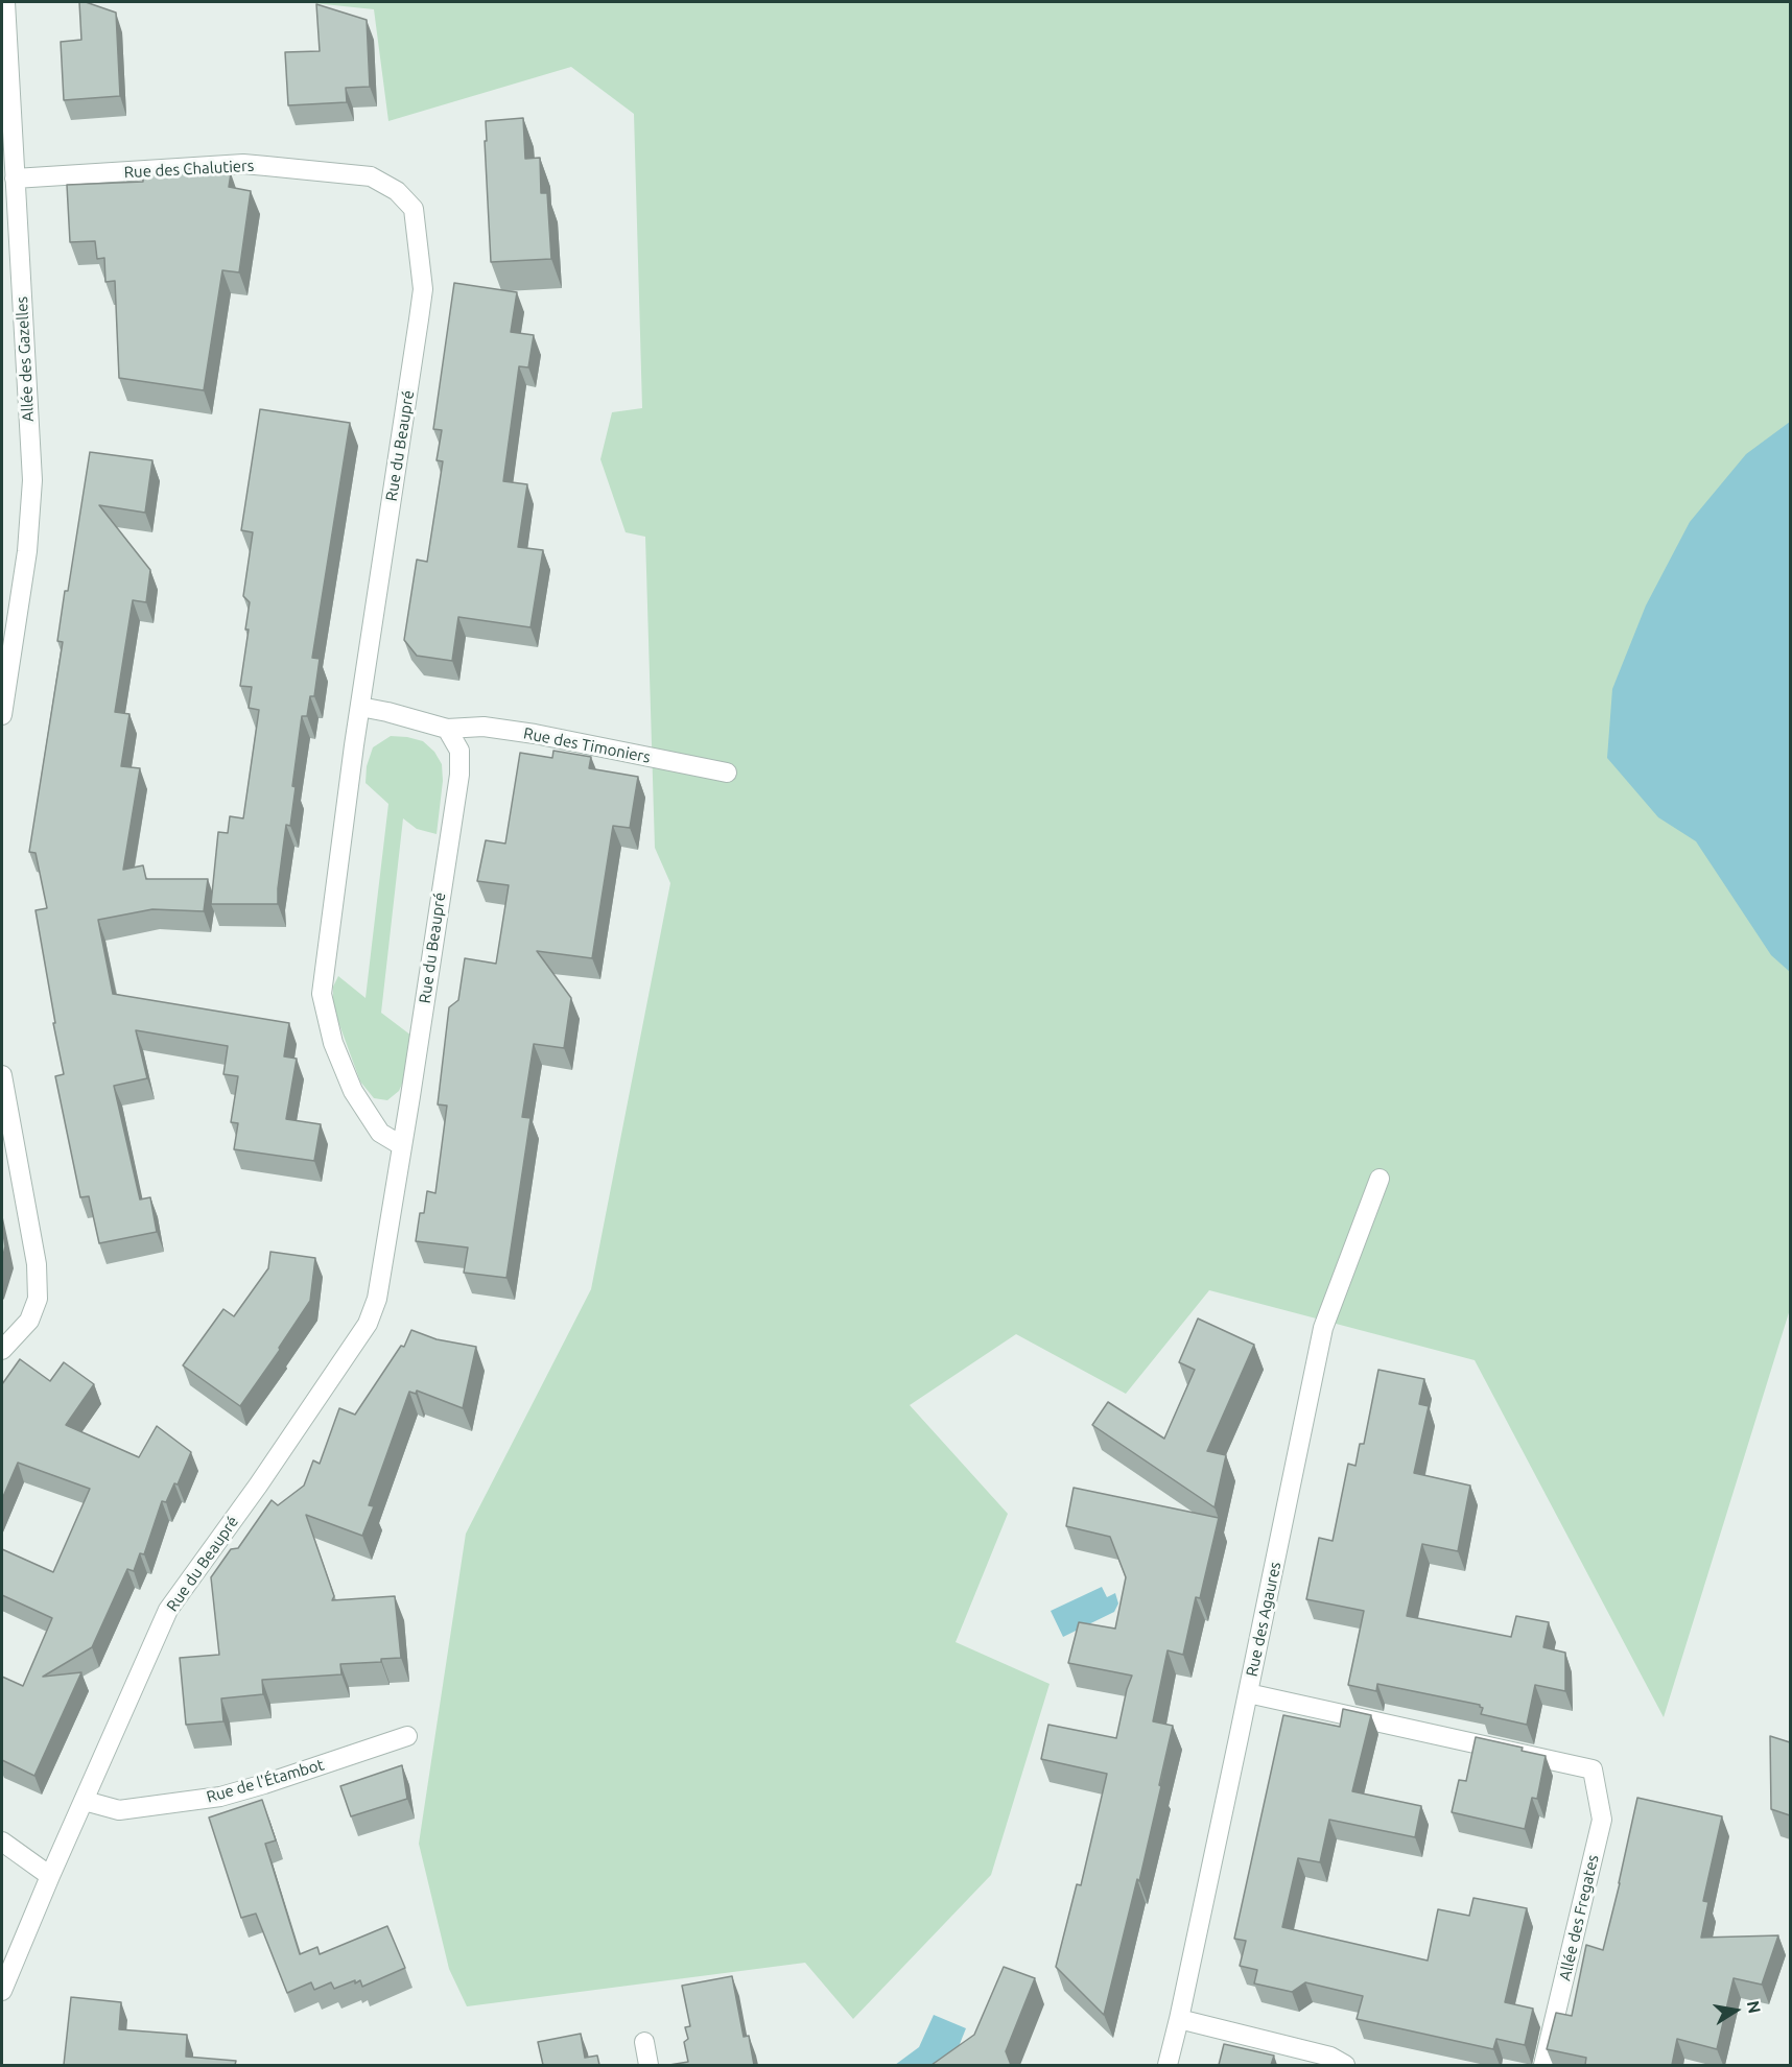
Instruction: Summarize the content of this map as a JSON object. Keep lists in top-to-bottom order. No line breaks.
{"streets":{"street":["Rue des Chalutiers","Allée des Gazelles","Rue du Beaupré","Rue des Timoniers","Rue des Agaures","Rue de l'Étambot","Allée des Fregates"]},"crossings":[["Rue des Chalutiers","Allée des Gazelles"],["Rue des Chalutiers","Rue du Beaupré"],["Rue du Beaupré","Rue des Timoniers"],["Rue du Beaupré","Rue de l'Étambot"],["Rue des Agaures","Allée des Fregates"]],"north":"right"}
